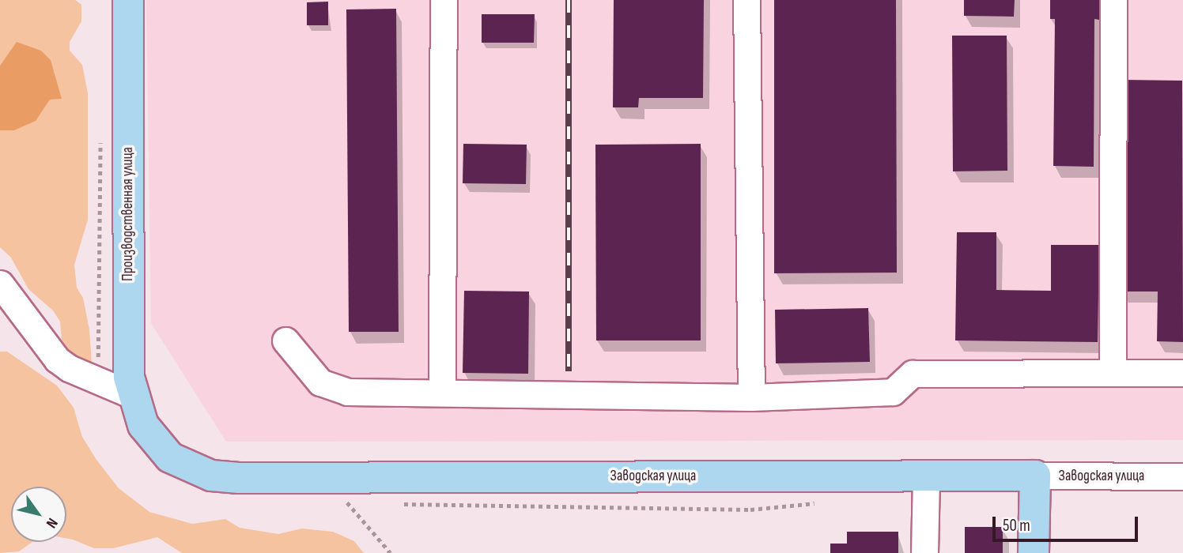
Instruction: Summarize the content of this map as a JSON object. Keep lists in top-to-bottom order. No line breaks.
{"streets":{"main road":["Производственная улица","Заводская улица"]},"crossings":[["Производственная улица","Заводская улица"]],"scale_bar":"50 m","north":"bottom right"}
